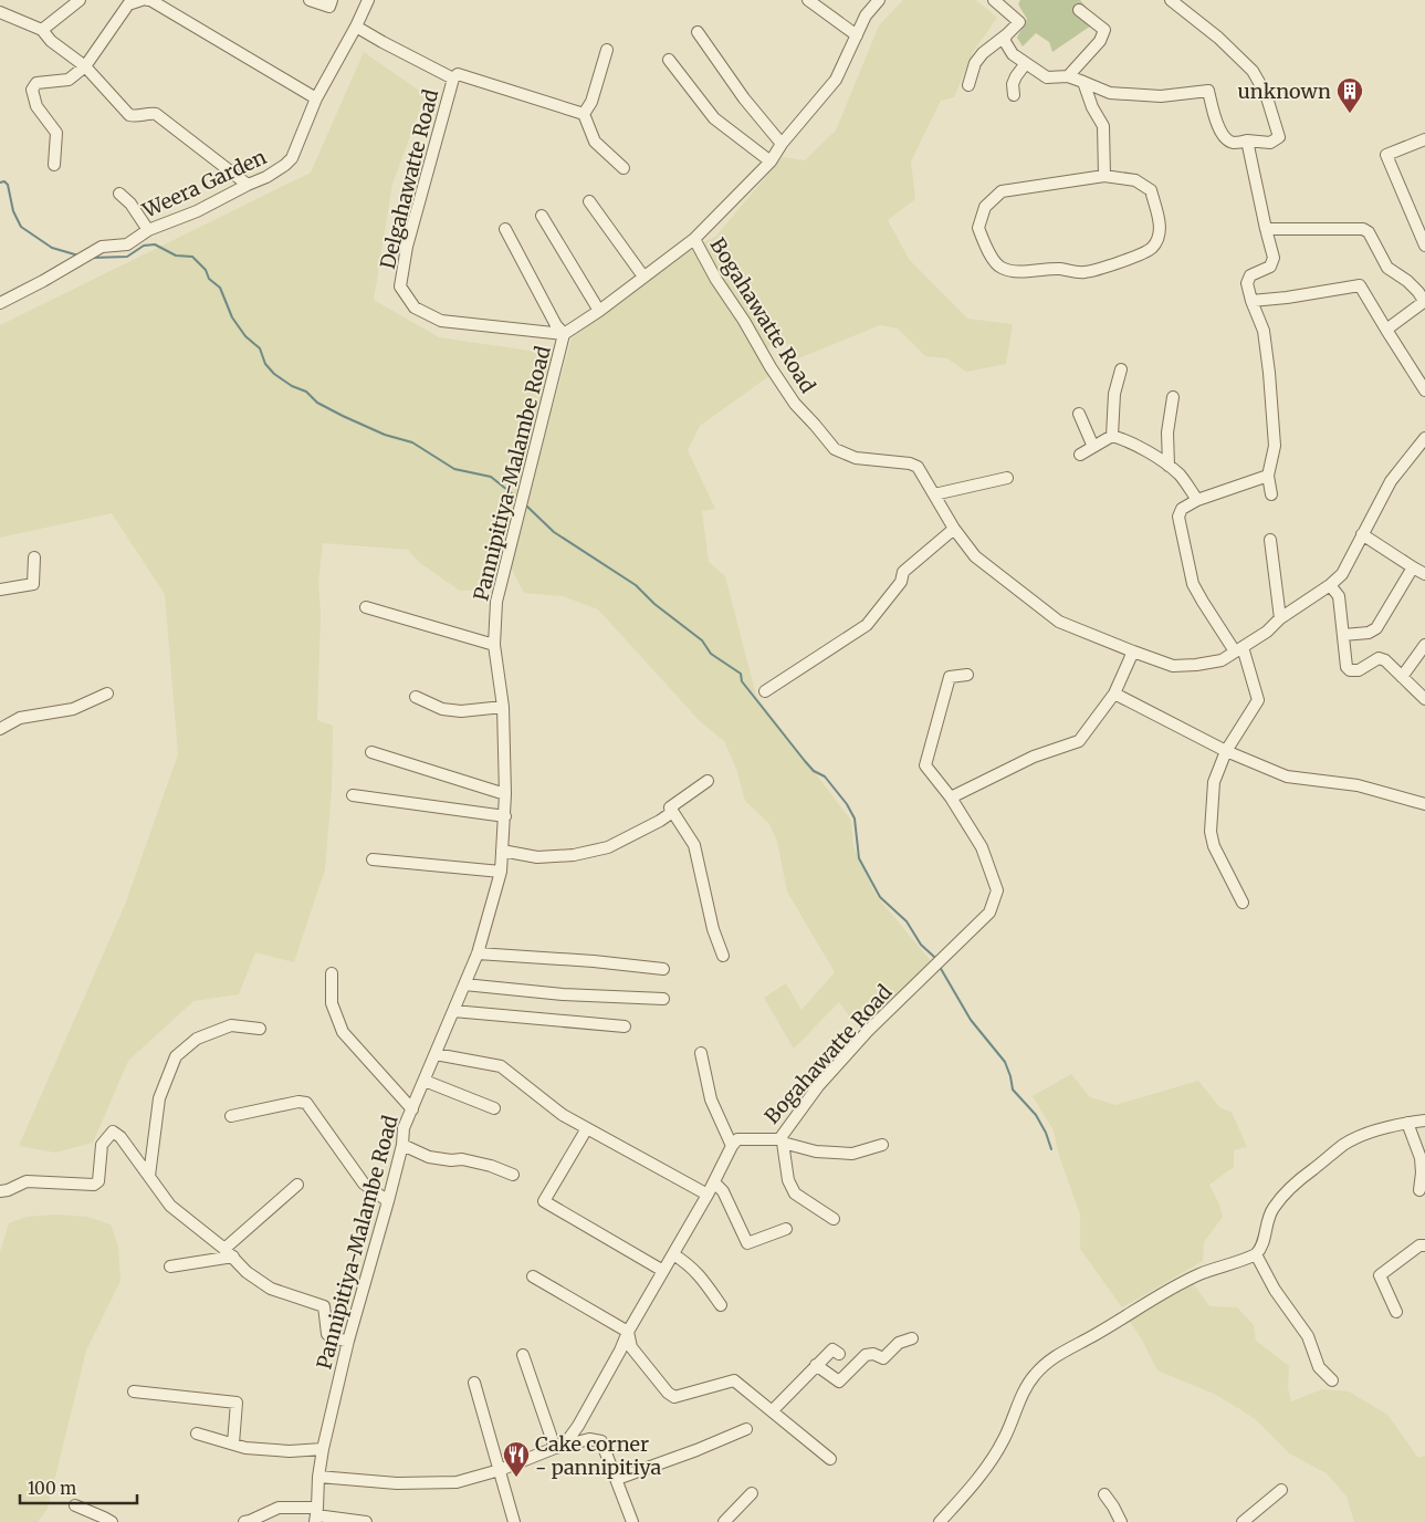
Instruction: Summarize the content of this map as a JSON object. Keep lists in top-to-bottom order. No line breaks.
{"streets":{"street":["Delgahawatte Road","Weera Garden","Bogahawatte Road","Pannipitiya-Malambe Road"]},"crossings":[["Delgahawatte Road","Weera Garden"],["Delgahawatte Road","Pannipitiya-Malambe Road"],["Bogahawatte Road","Pannipitiya-Malambe Road"]],"places":{"building":["unknown"],"restaurant":["Cake corner - pannipitiya"]},"scale_bar":"100 m"}
